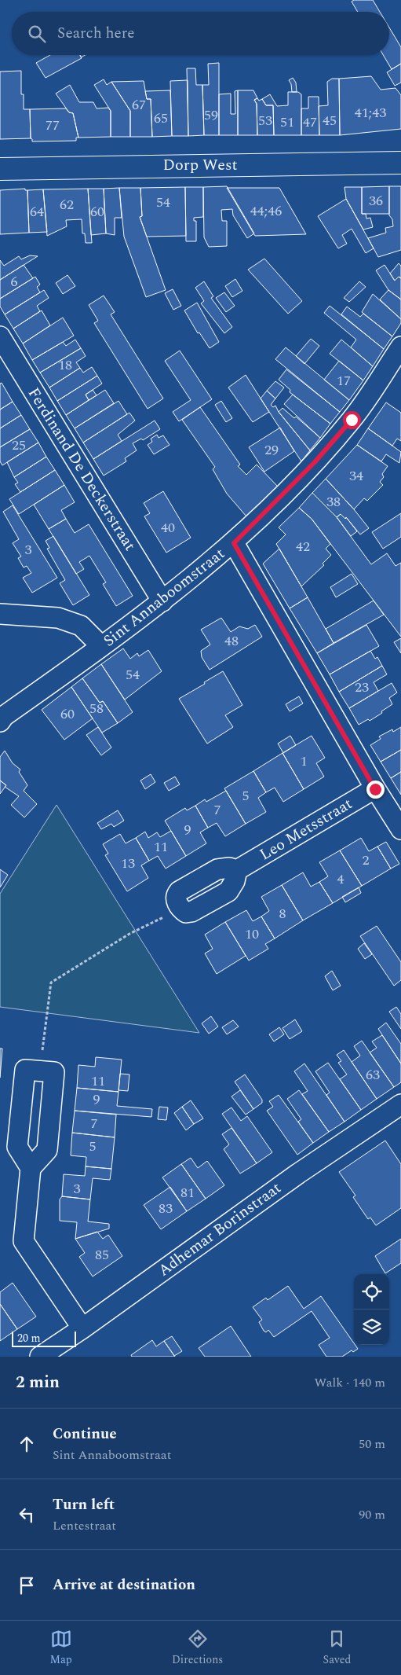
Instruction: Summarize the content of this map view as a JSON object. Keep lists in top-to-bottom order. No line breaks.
{"streets":{"main road":["Dorp West"],"street":["Ferdinand De Deckerstraat","Sint Annaboomstraat","Leo Metsstraat","Adhemar Borinstraat"]},"crossings":[["Ferdinand De Deckerstraat","Sint Annaboomstraat"]],"house_numbers":["67","41;43","59","65","53","45","51","47","77","36","54","62","44;46","64","60","6","18","17","25","29","34","38","40","42","3","48","54","23","58","60","1","5","7","9","11","2","13","4","8","10","63","11","9","7","5","3","81","83","85"],"scale_bar":"20 m","page":{"search":"Search here","scale":"20 m","heading":["2 min","Walk · 140 m"],"list":[["Continue","Sint Annaboomstraat","50 m"],["Turn left","Lentestraat","90 m"],"Arrive at destination"],"nav":["Map","Directions","Saved"]}}
